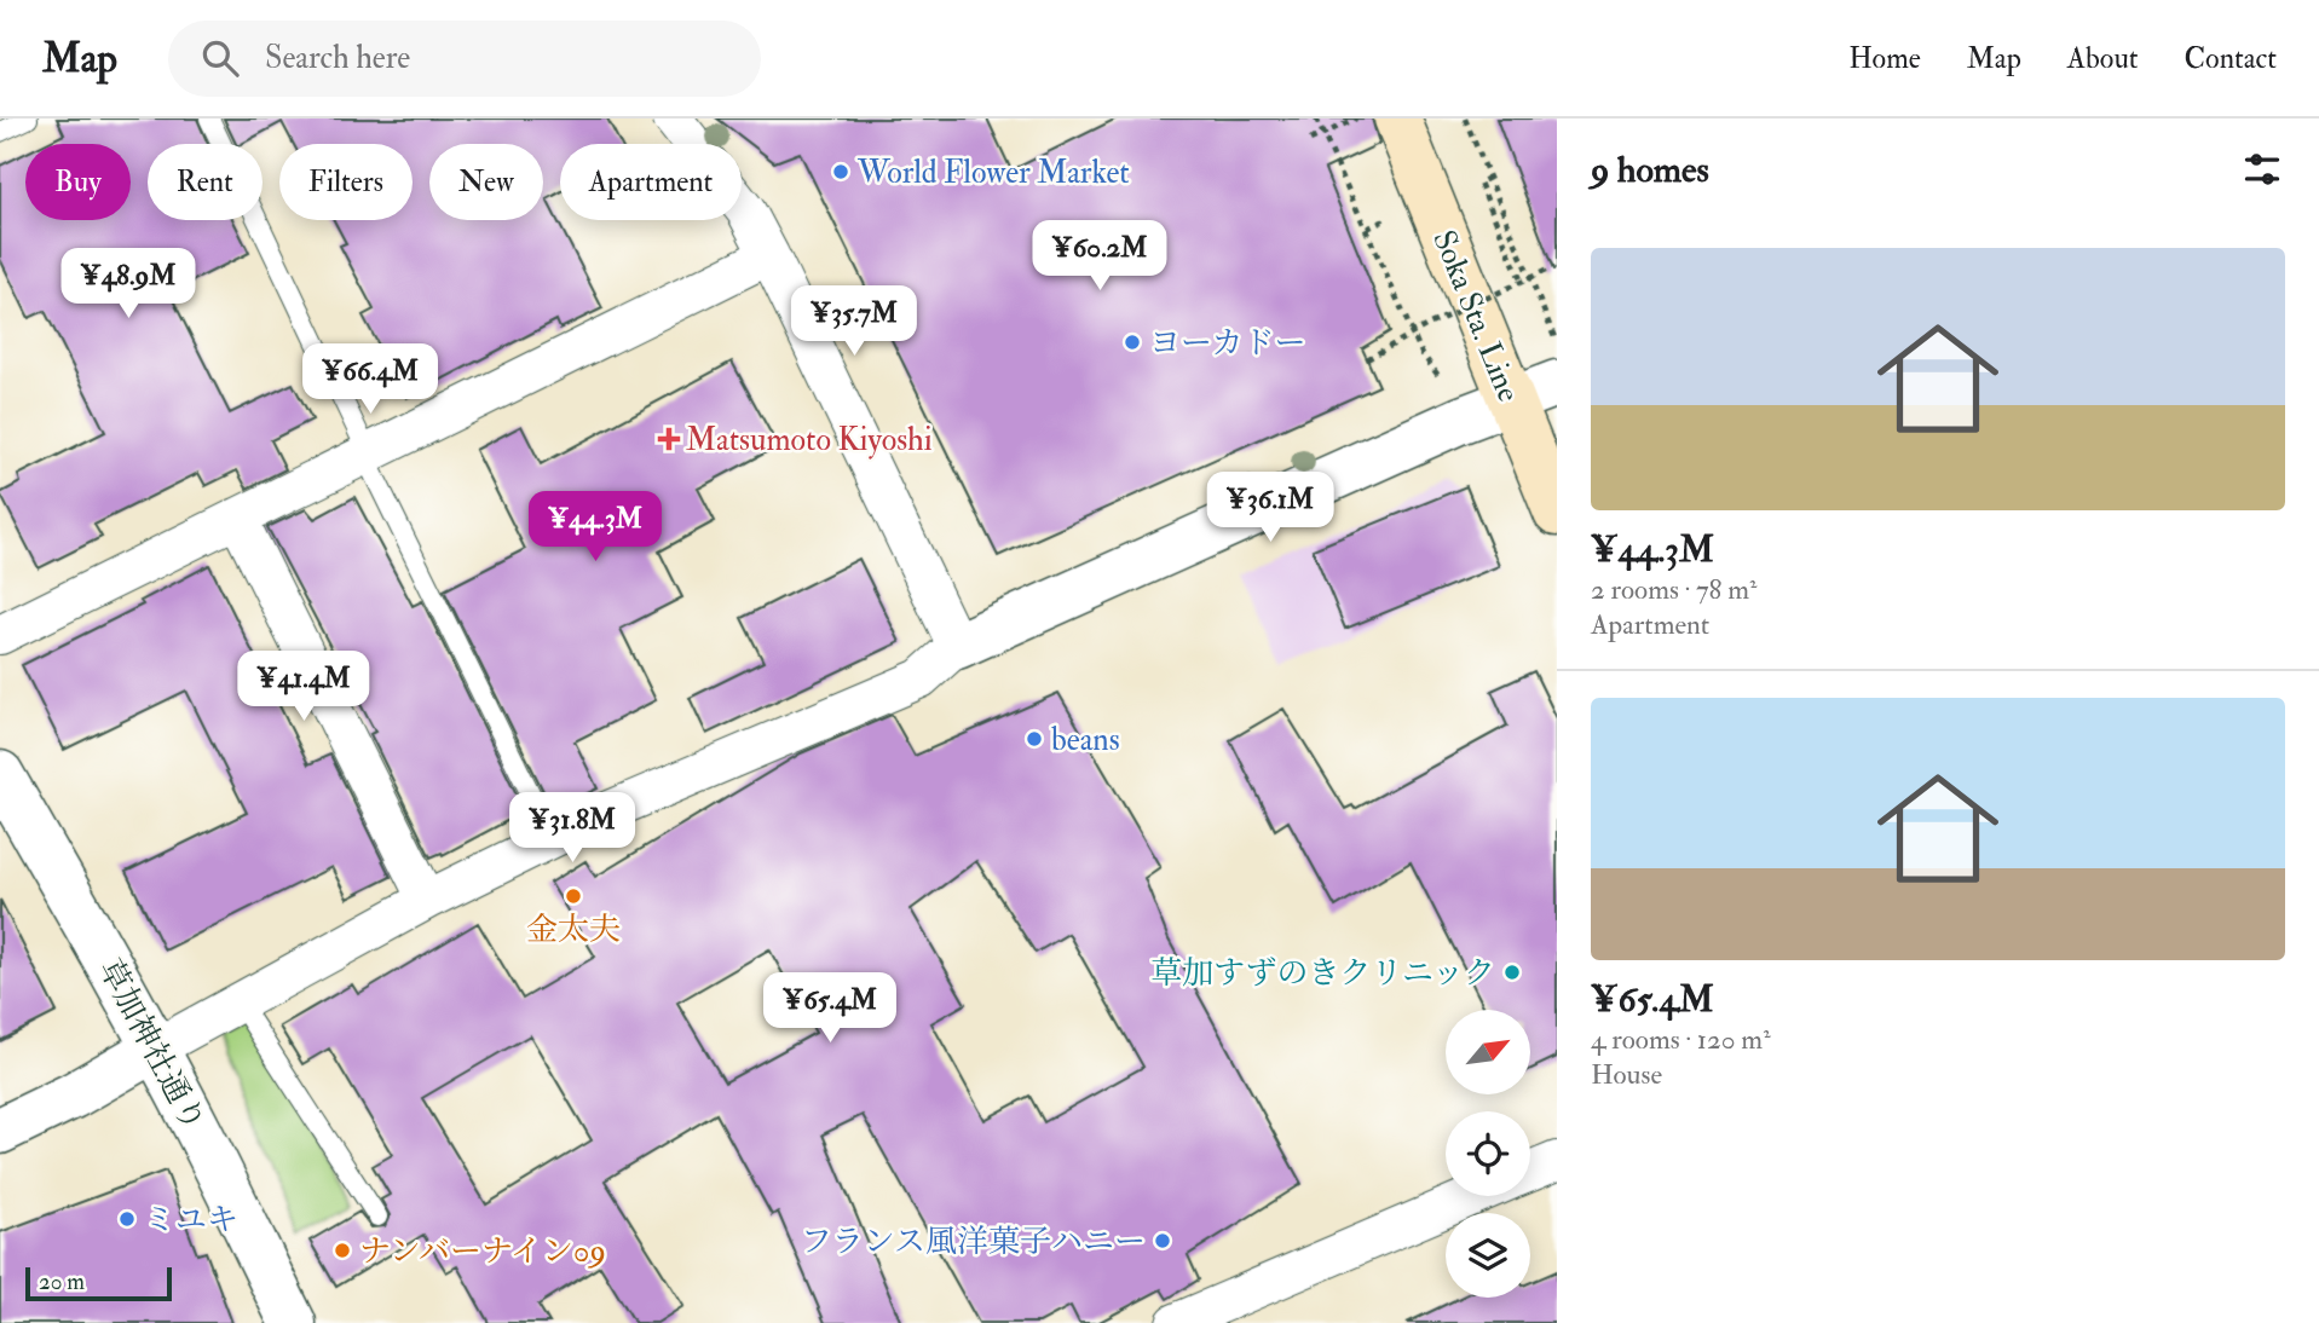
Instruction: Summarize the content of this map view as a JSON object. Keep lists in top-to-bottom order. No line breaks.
{"streets":{"main road":["Soka Sta. Line"],"street":["草加神社通り"]},"places":{"other":["World Flower Market","ヨーカドー","beans","金太夫","草加すずのきクリニック","ミユキ","フランス風洋菓子ハニー","ナンバーナイン09"],"health":["Matsumoto Kiyoshi"]},"scale_bar":"20 m","north":"top right","page":{"header":"Map","search":"Search here","nav":["Home","Map","About","Contact"],"heading":"9 homes","chip":["Buy","Rent","Filters","New","Apartment"],"price":["¥60.2M","¥48.9M","¥35.7M","¥66.4M","¥36.1M","¥44.3M","¥41.4M","¥31.8M","¥65.4M"],"list":[{"name":"¥44.3M","note":"2 rooms · 78 m² · Apartment"},{"name":"¥65.4M","note":"4 rooms · 120 m² · House"}],"scale":"20 m"}}
